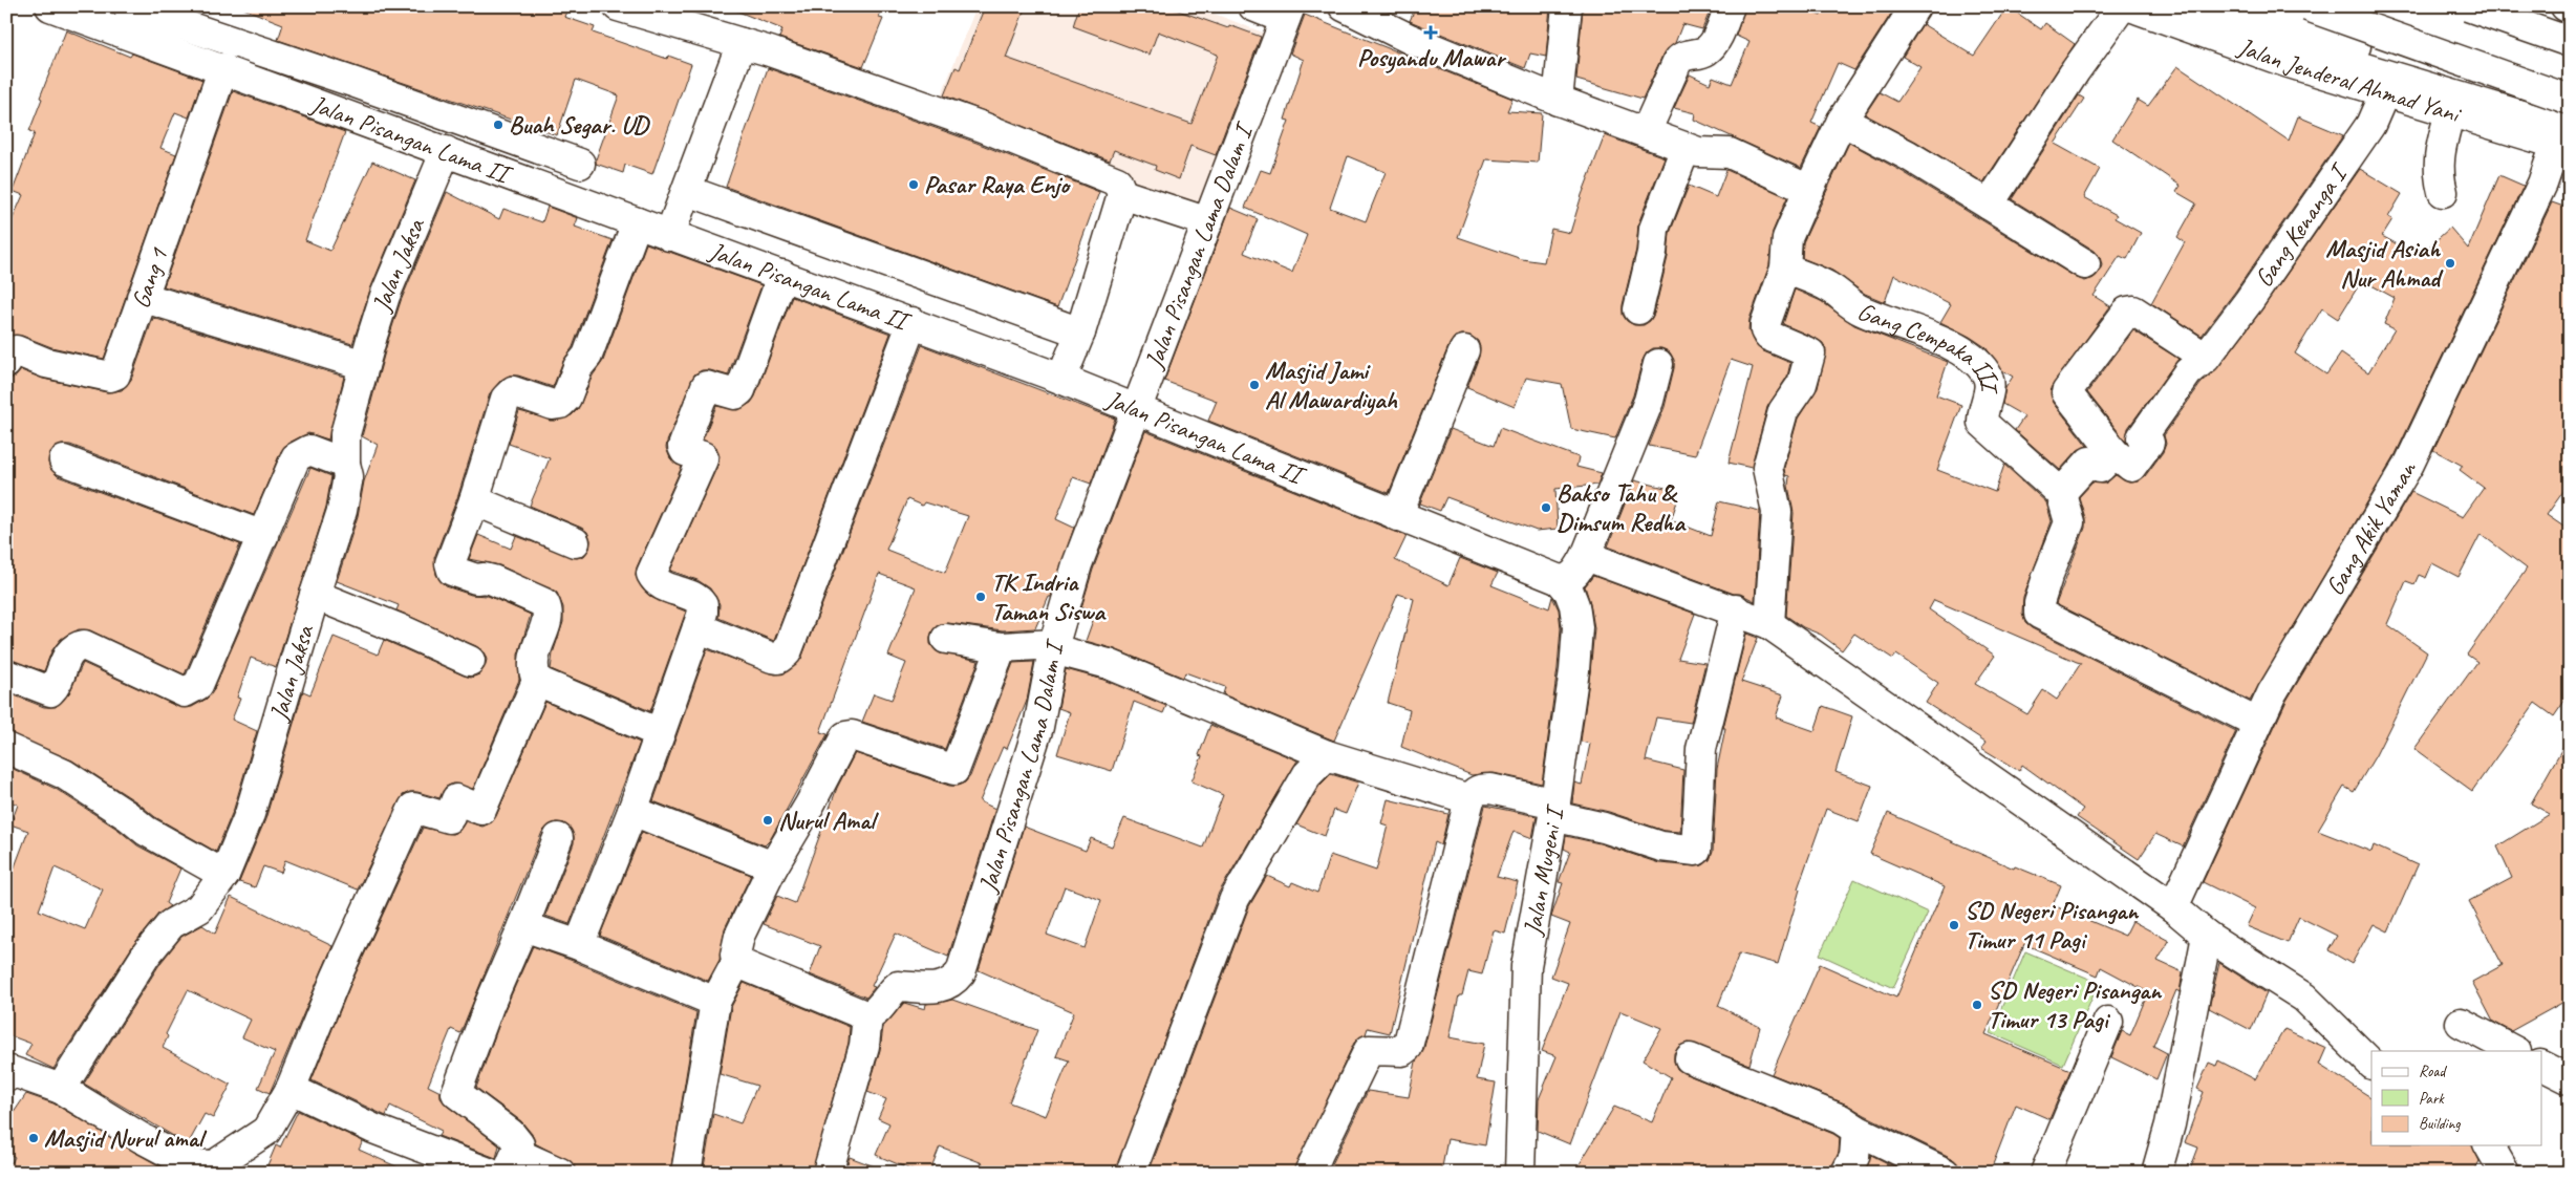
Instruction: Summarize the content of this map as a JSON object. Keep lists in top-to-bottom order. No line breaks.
{"streets":{"main road":["Jalan Jenderal Ahmad Yani","Jalan Pisangan Lama II","Gang Kenanga I","Jalan Pisangan Lama Dalam I","Jalan Jaksa","Gang 1","Gang Cempaka III","Gang Akik Yaman","Jalan Mugeni I"]},"crossings":[["Jalan Jenderal Ahmad Yani","Gang Kenanga I"],["Jalan Jenderal Ahmad Yani","Gang Akik Yaman"],["Jalan Pisangan Lama II","Jalan Pisangan Lama Dalam I"],["Jalan Pisangan Lama II","Jalan Jaksa"],["Jalan Pisangan Lama II","Gang 1"],["Jalan Pisangan Lama II","Jalan Mugeni I"]],"places":{"health":["Posyandu Mawar"],"other":["Buah Segar. UD","Pasar Raya Enjo","Masjid Asiah Nur Ahmad","Masjid Jami Al Mawardiyah","Bakso Tahu & Dimsum Redha","TK Indria Taman Siswa","Nurul Amal","SD Negeri Pisangan Timur 11 Pagi","SD Negeri Pisangan Timur 13 Pagi","Masjid Nurul amal"]},"legend":["Road","Park","Building"]}
